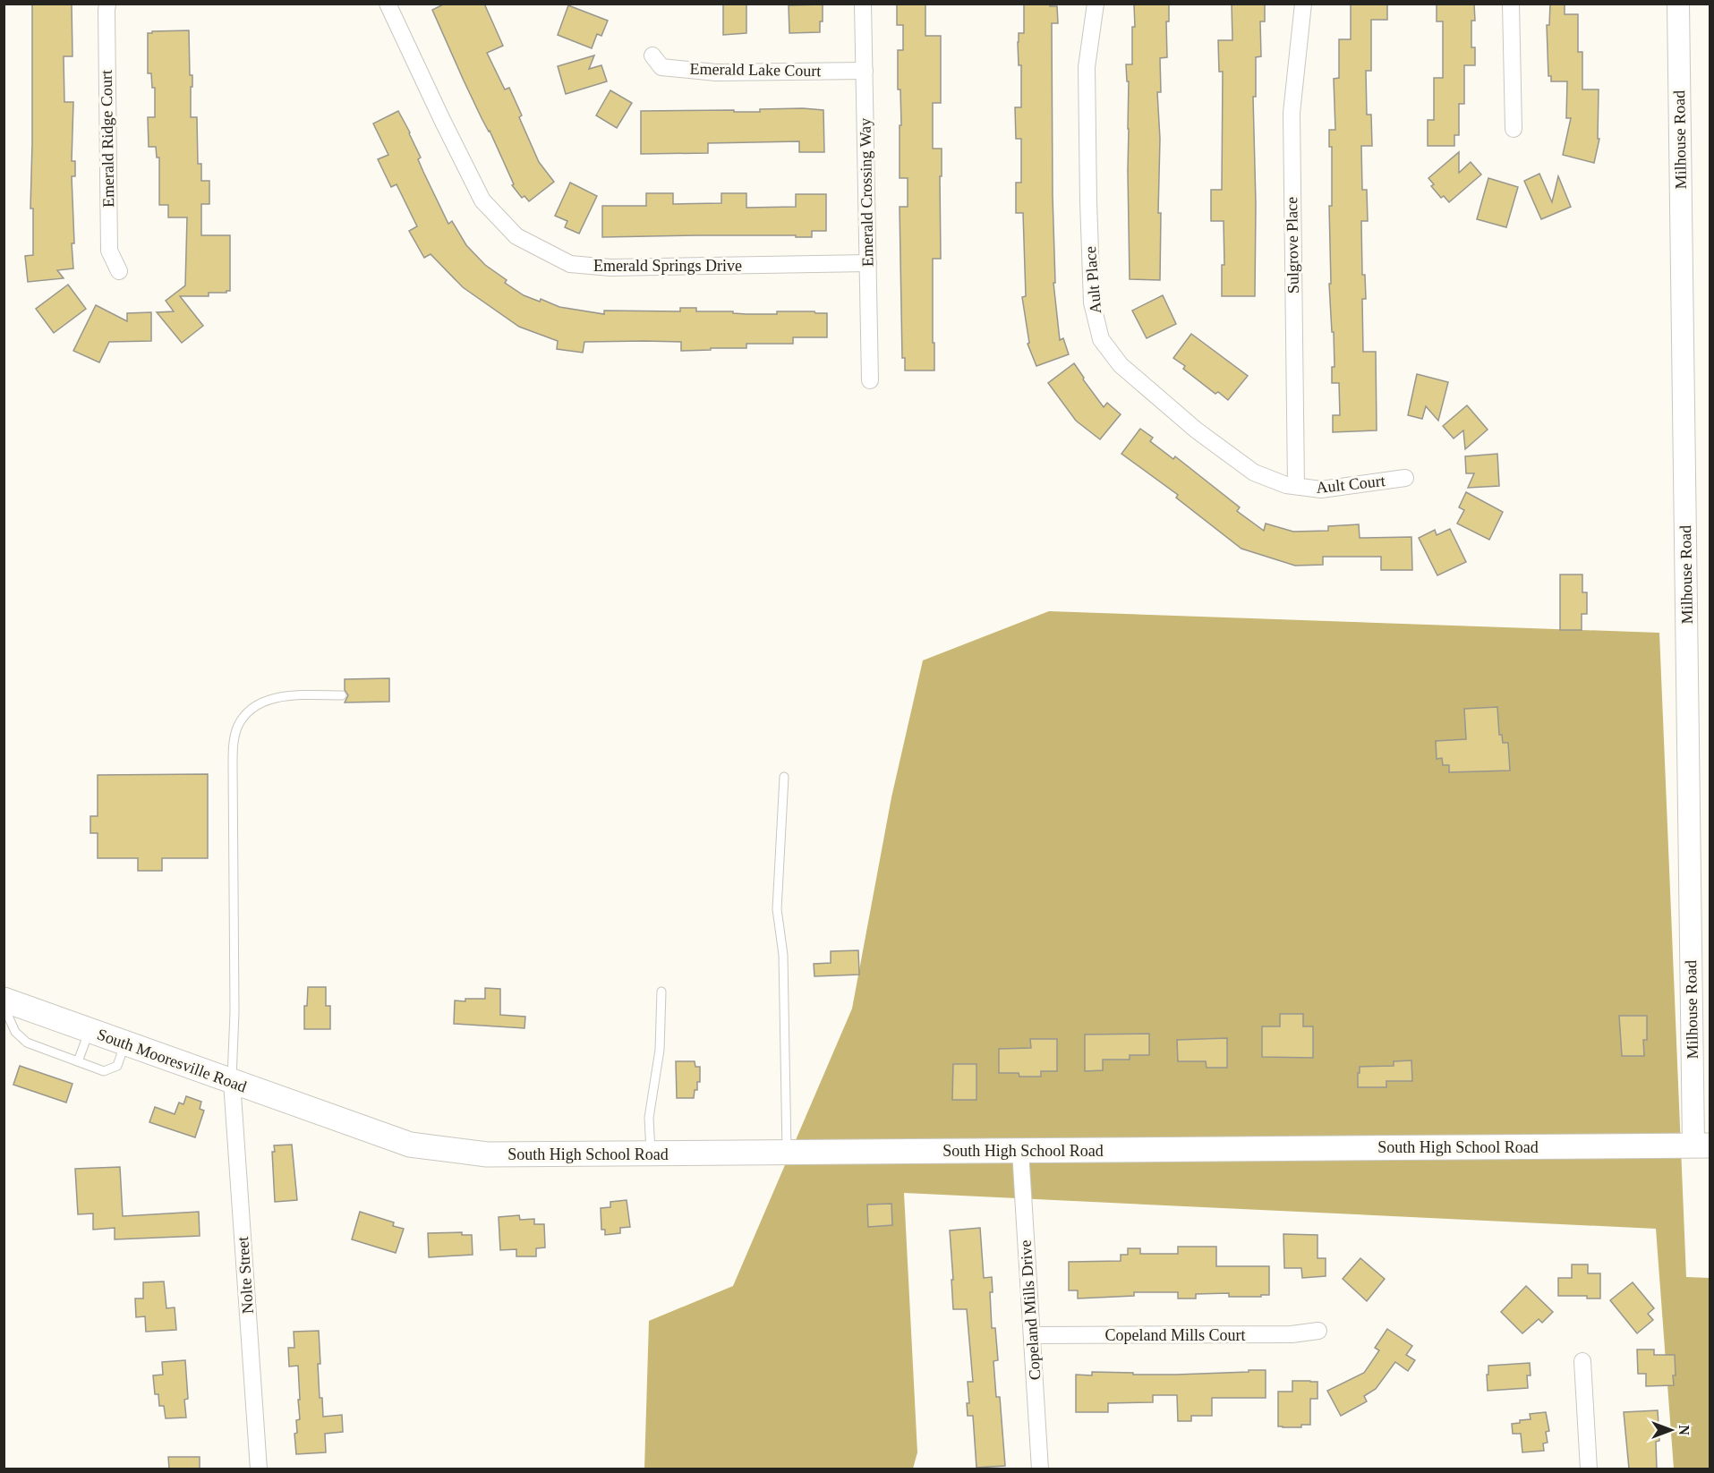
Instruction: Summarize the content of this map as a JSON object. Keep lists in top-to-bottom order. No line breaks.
{"streets":{"main road":["South Mooresville Road","South High School Road"],"street":["Emerald Lake Court","Emerald Ridge Court","Milhouse Road","Emerald Crossing Way","Sulgrove Place","Emerald Springs Drive","Ault Place","Ault Court","Nolte Street","Copeland Mills Drive","Copeland Mills Court"]},"crossings":[["Emerald Lake Court","Emerald Crossing Way"],["Milhouse Road","South High School Road"],["Emerald Crossing Way","Emerald Springs Drive"],["Sulgrove Place","Ault Place"],["Sulgrove Place","Ault Court"],["Ault Place","Ault Court"],["South Mooresville Road","South High School Road"],["South Mooresville Road","Nolte Street"],["South High School Road","Copeland Mills Drive"],["Copeland Mills Drive","Copeland Mills Court"]],"north":"right"}
